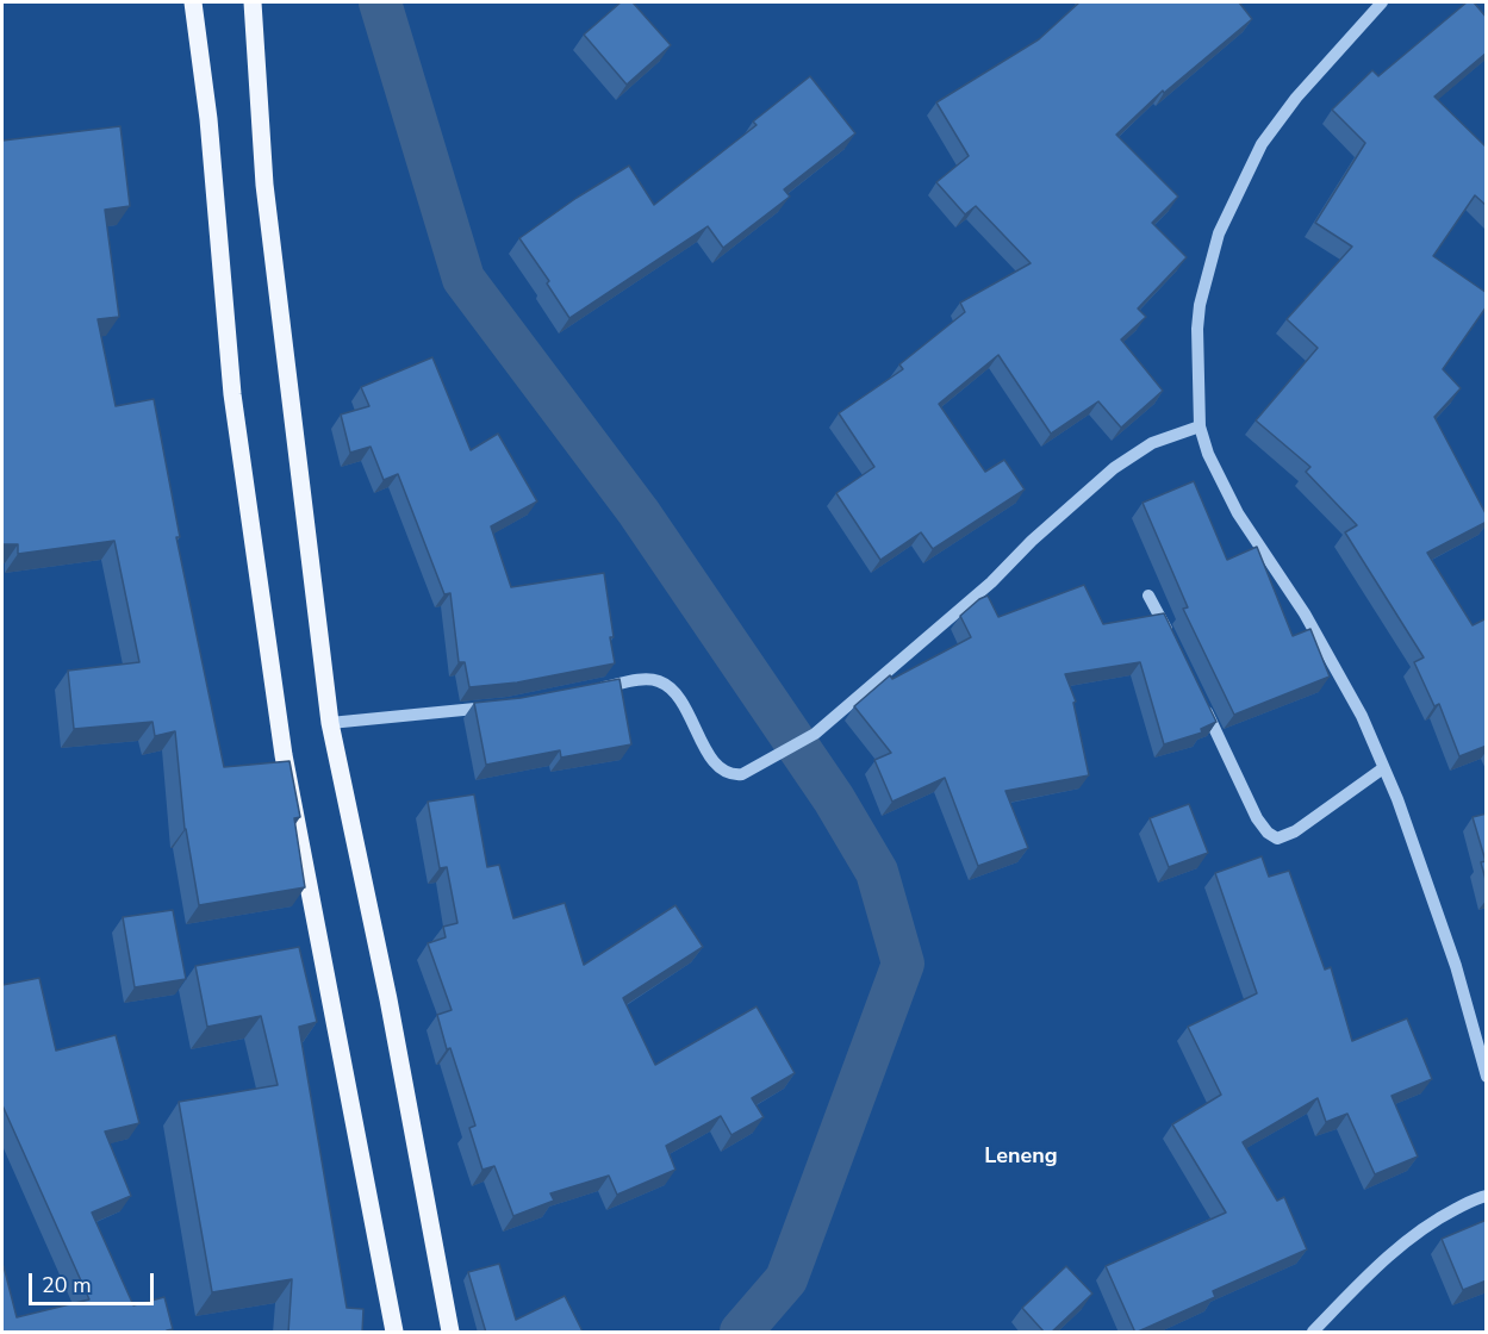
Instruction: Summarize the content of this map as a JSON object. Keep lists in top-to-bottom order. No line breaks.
{"districts":["Leneng"],"scale_bar":"20 m"}
